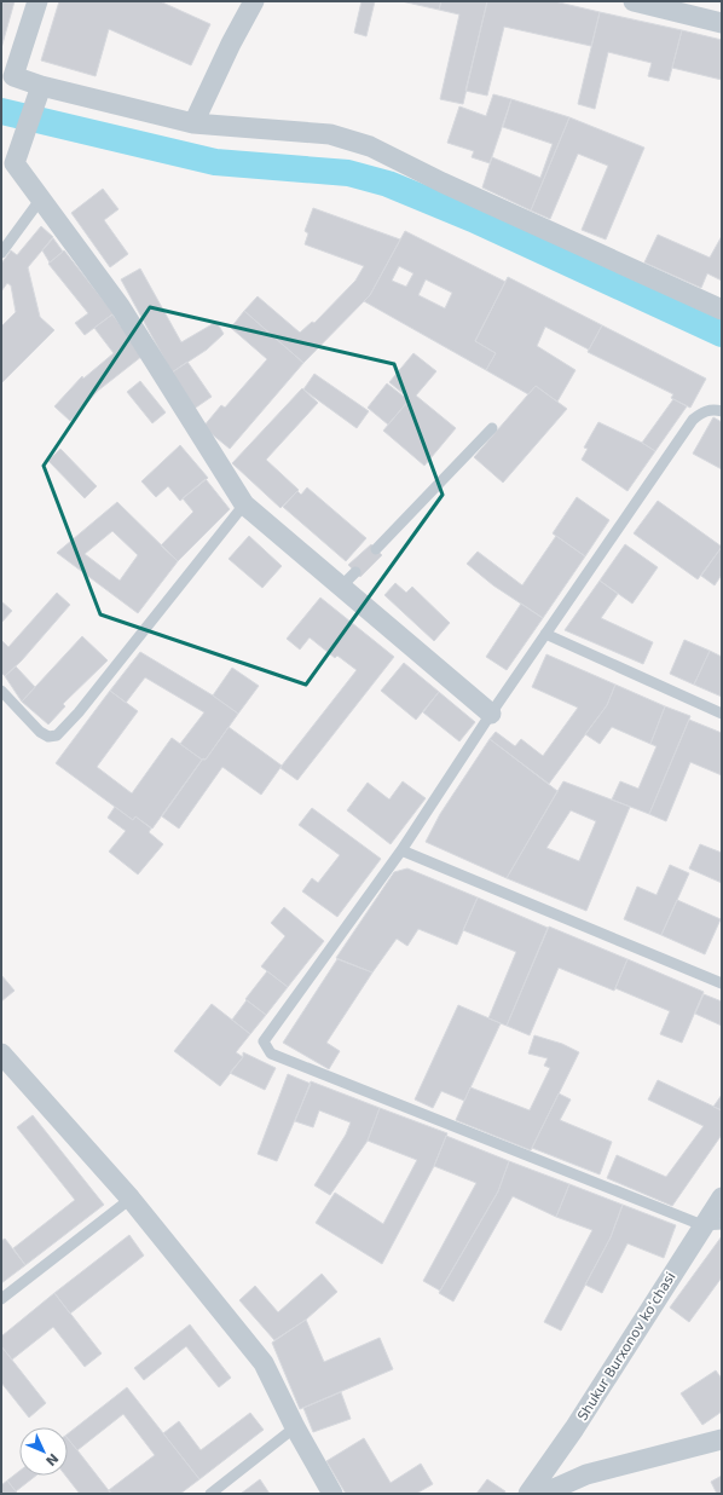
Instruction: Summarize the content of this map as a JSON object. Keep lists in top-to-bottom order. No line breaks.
{"streets":{"street":["Shukur Burxonov koʻchasi"]},"north":"bottom right"}
